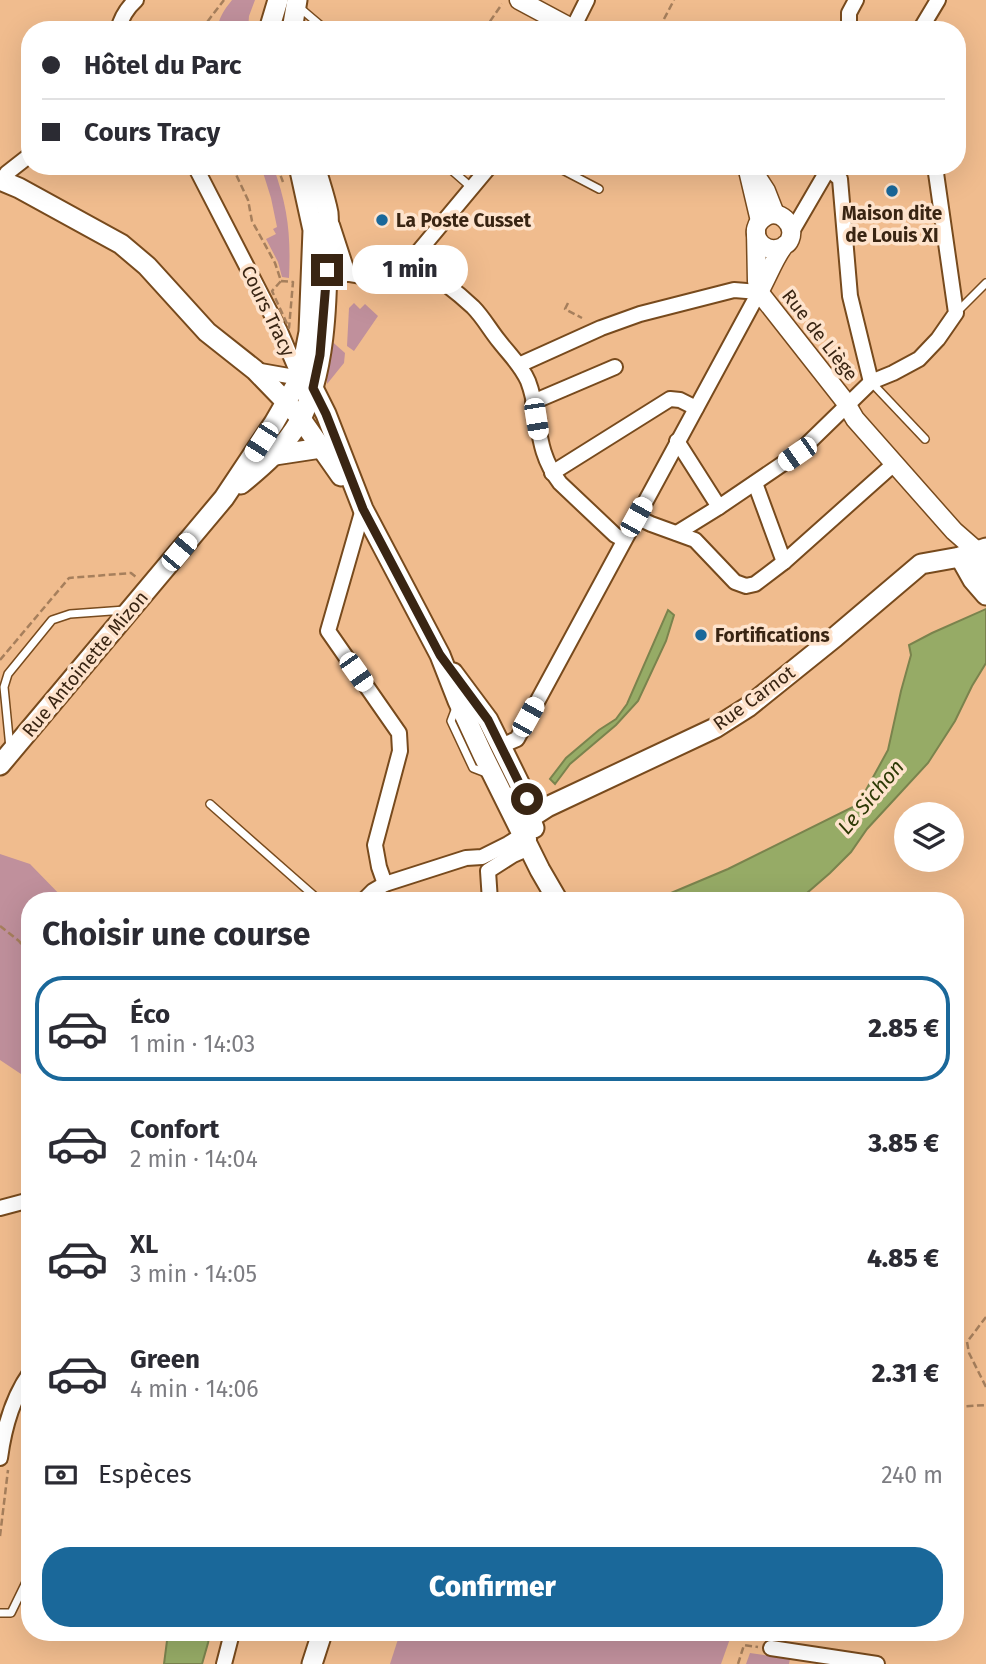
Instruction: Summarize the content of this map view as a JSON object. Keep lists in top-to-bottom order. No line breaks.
{"streets":{"main road":["Cours Tracy","Rue Antoinette Mizon","Rue Carnot"],"street":["Rue de Liège"]},"crossings":[["Cours Tracy","Rue Antoinette Mizon"],["Rue de Liège","Rue Carnot"]],"water":["Le Sichon"],"places":["Maison dite de Louis XI","La Poste Cusset","Fortifications"],"page":{"banner":["Hôtel du Parc","Cours Tracy"],"bubble":"1 min","heading":"Choisir une course","list":[{"name":"Éco","note":"1 min · 14:03","value":"2.85 €"},{"name":"Confort","note":"2 min · 14:04","value":"3.85 €"},{"name":"XL","note":"3 min · 14:05","value":"4.85 €"},{"name":"Green","note":"4 min · 14:06","value":"2.31 €"}],"pay":["Espèces","240 m"],"buttons":"Confirmer"}}
